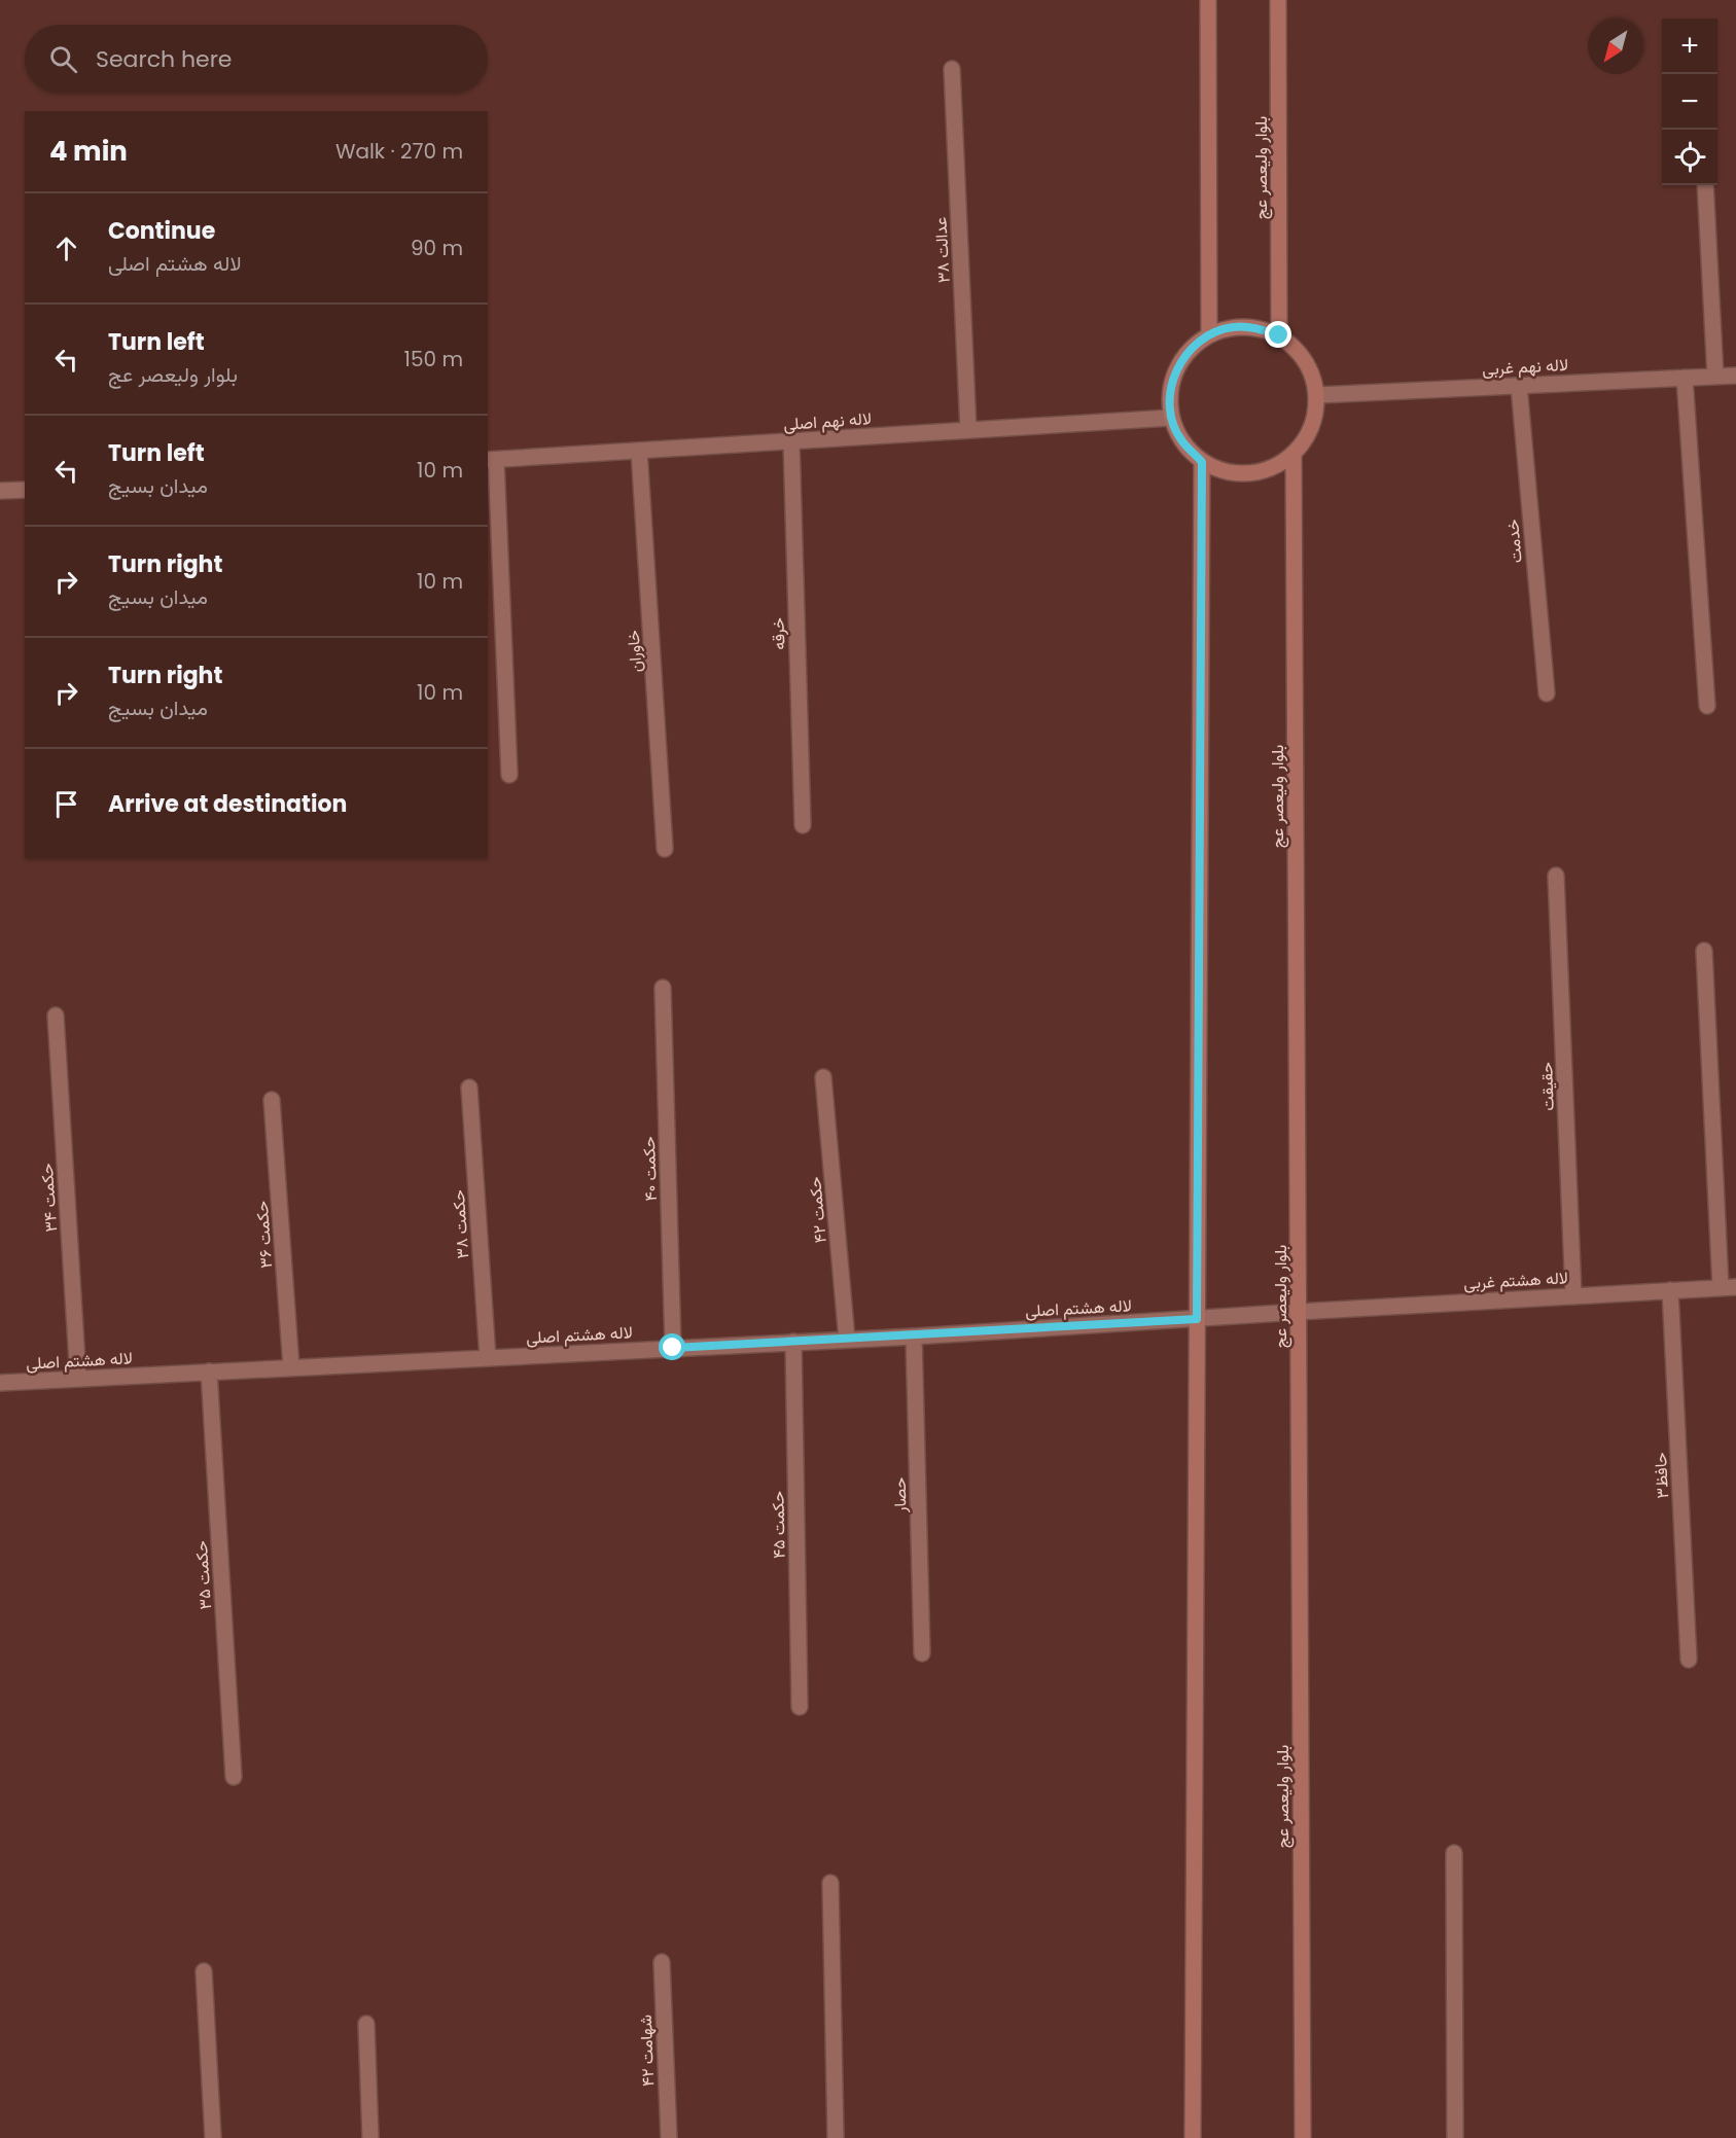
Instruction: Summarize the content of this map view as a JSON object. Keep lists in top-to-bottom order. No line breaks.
{"streets":{"main road":["بلوار ولیعصر عج"],"street":["عدالت ٣٨","لاله نهم غربی","لاله نهم اصلی","خدمت","خرقه","خاوران","حقیقت","حکمت ۴۰","حکمت ۳۴","حکمت ۴۲","حکمت ۳۸","حکمت ۳۶","لاله هشتم غربی","لاله هشتم اصلی","حافظ۳","حصار","حکمت ۴۵","حکمت ۳۵","شهامت ۴۲"]},"crossings":[["بلوار ولیعصر عج","لاله نهم غربی"],["بلوار ولیعصر عج","لاله نهم اصلی"],["بلوار ولیعصر عج","لاله هشتم غربی"],["عدالت ٣٨","لاله نهم اصلی"],["لاله نهم غربی","لاله نهم اصلی"],["لاله نهم غربی","خدمت"],["لاله نهم اصلی","خرقه"],["لاله نهم اصلی","خاوران"],["حقیقت","لاله هشتم غربی"],["حکمت ۴۰","لاله هشتم اصلی"],["حکمت ۳۴","لاله هشتم اصلی"],["حکمت ۴۲","لاله هشتم اصلی"],["حکمت ۳۸","لاله هشتم اصلی"],["حکمت ۳۶","لاله هشتم اصلی"],["لاله هشتم غربی","لاله هشتم اصلی"],["لاله هشتم غربی","حافظ۳"],["لاله هشتم اصلی","حصار"],["لاله هشتم اصلی","حکمت ۴۵"],["لاله هشتم اصلی","حکمت ۳۵"]],"north":"bottom left","page":{"map_buttons":["+","−"],"search":"Search here","heading":["4 min","Walk · 270 m"],"list":[["Continue","لاله هشتم اصلی","90 m"],["Turn left","بلوار ولیعصر عج","150 m"],["Turn left","میدان بسیج","10 m"],["Turn right","میدان بسیج","10 m"],["Turn right","میدان بسیج","10 m"],"Arrive at destination"]}}
